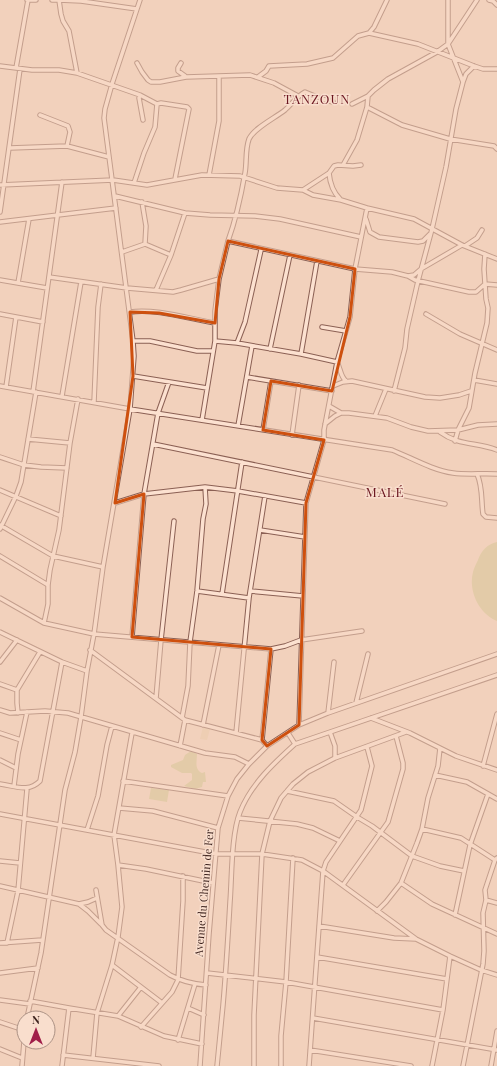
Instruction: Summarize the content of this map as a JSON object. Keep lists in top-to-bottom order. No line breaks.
{"streets":{"street":["Avenue du Chemin de Fer"]},"districts":["TANZOUN","MALÉ"],"north":"top"}
